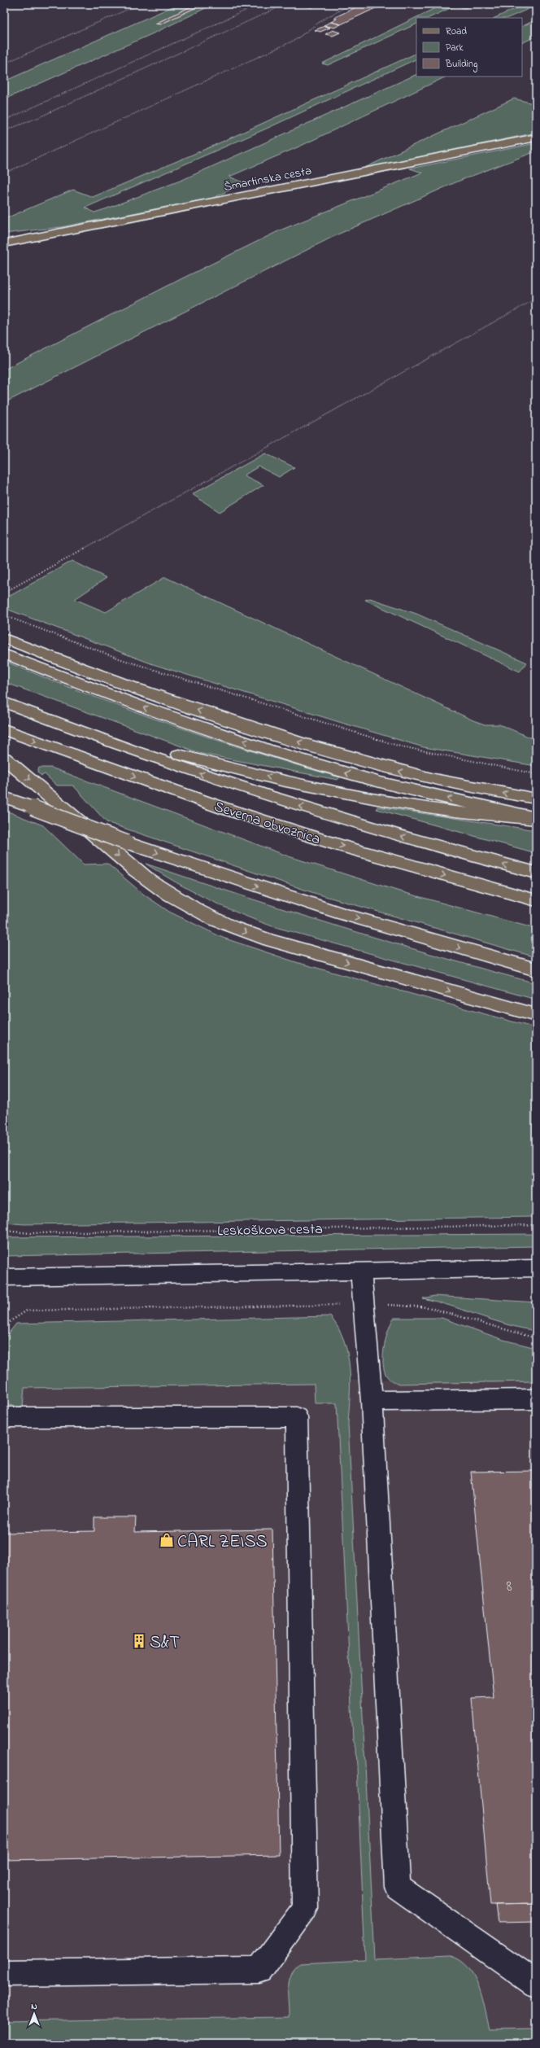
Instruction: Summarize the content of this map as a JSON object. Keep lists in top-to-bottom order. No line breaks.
{"streets":{"main road":["Šmartinska cesta","Severna obvoznica"],"path":["Leskoškova cesta"]},"places":{"shop":["CARL ZEISS"],"building":["S&T"]},"house_numbers":["8"],"legend":["Road","Park","Building"],"north":"top"}
